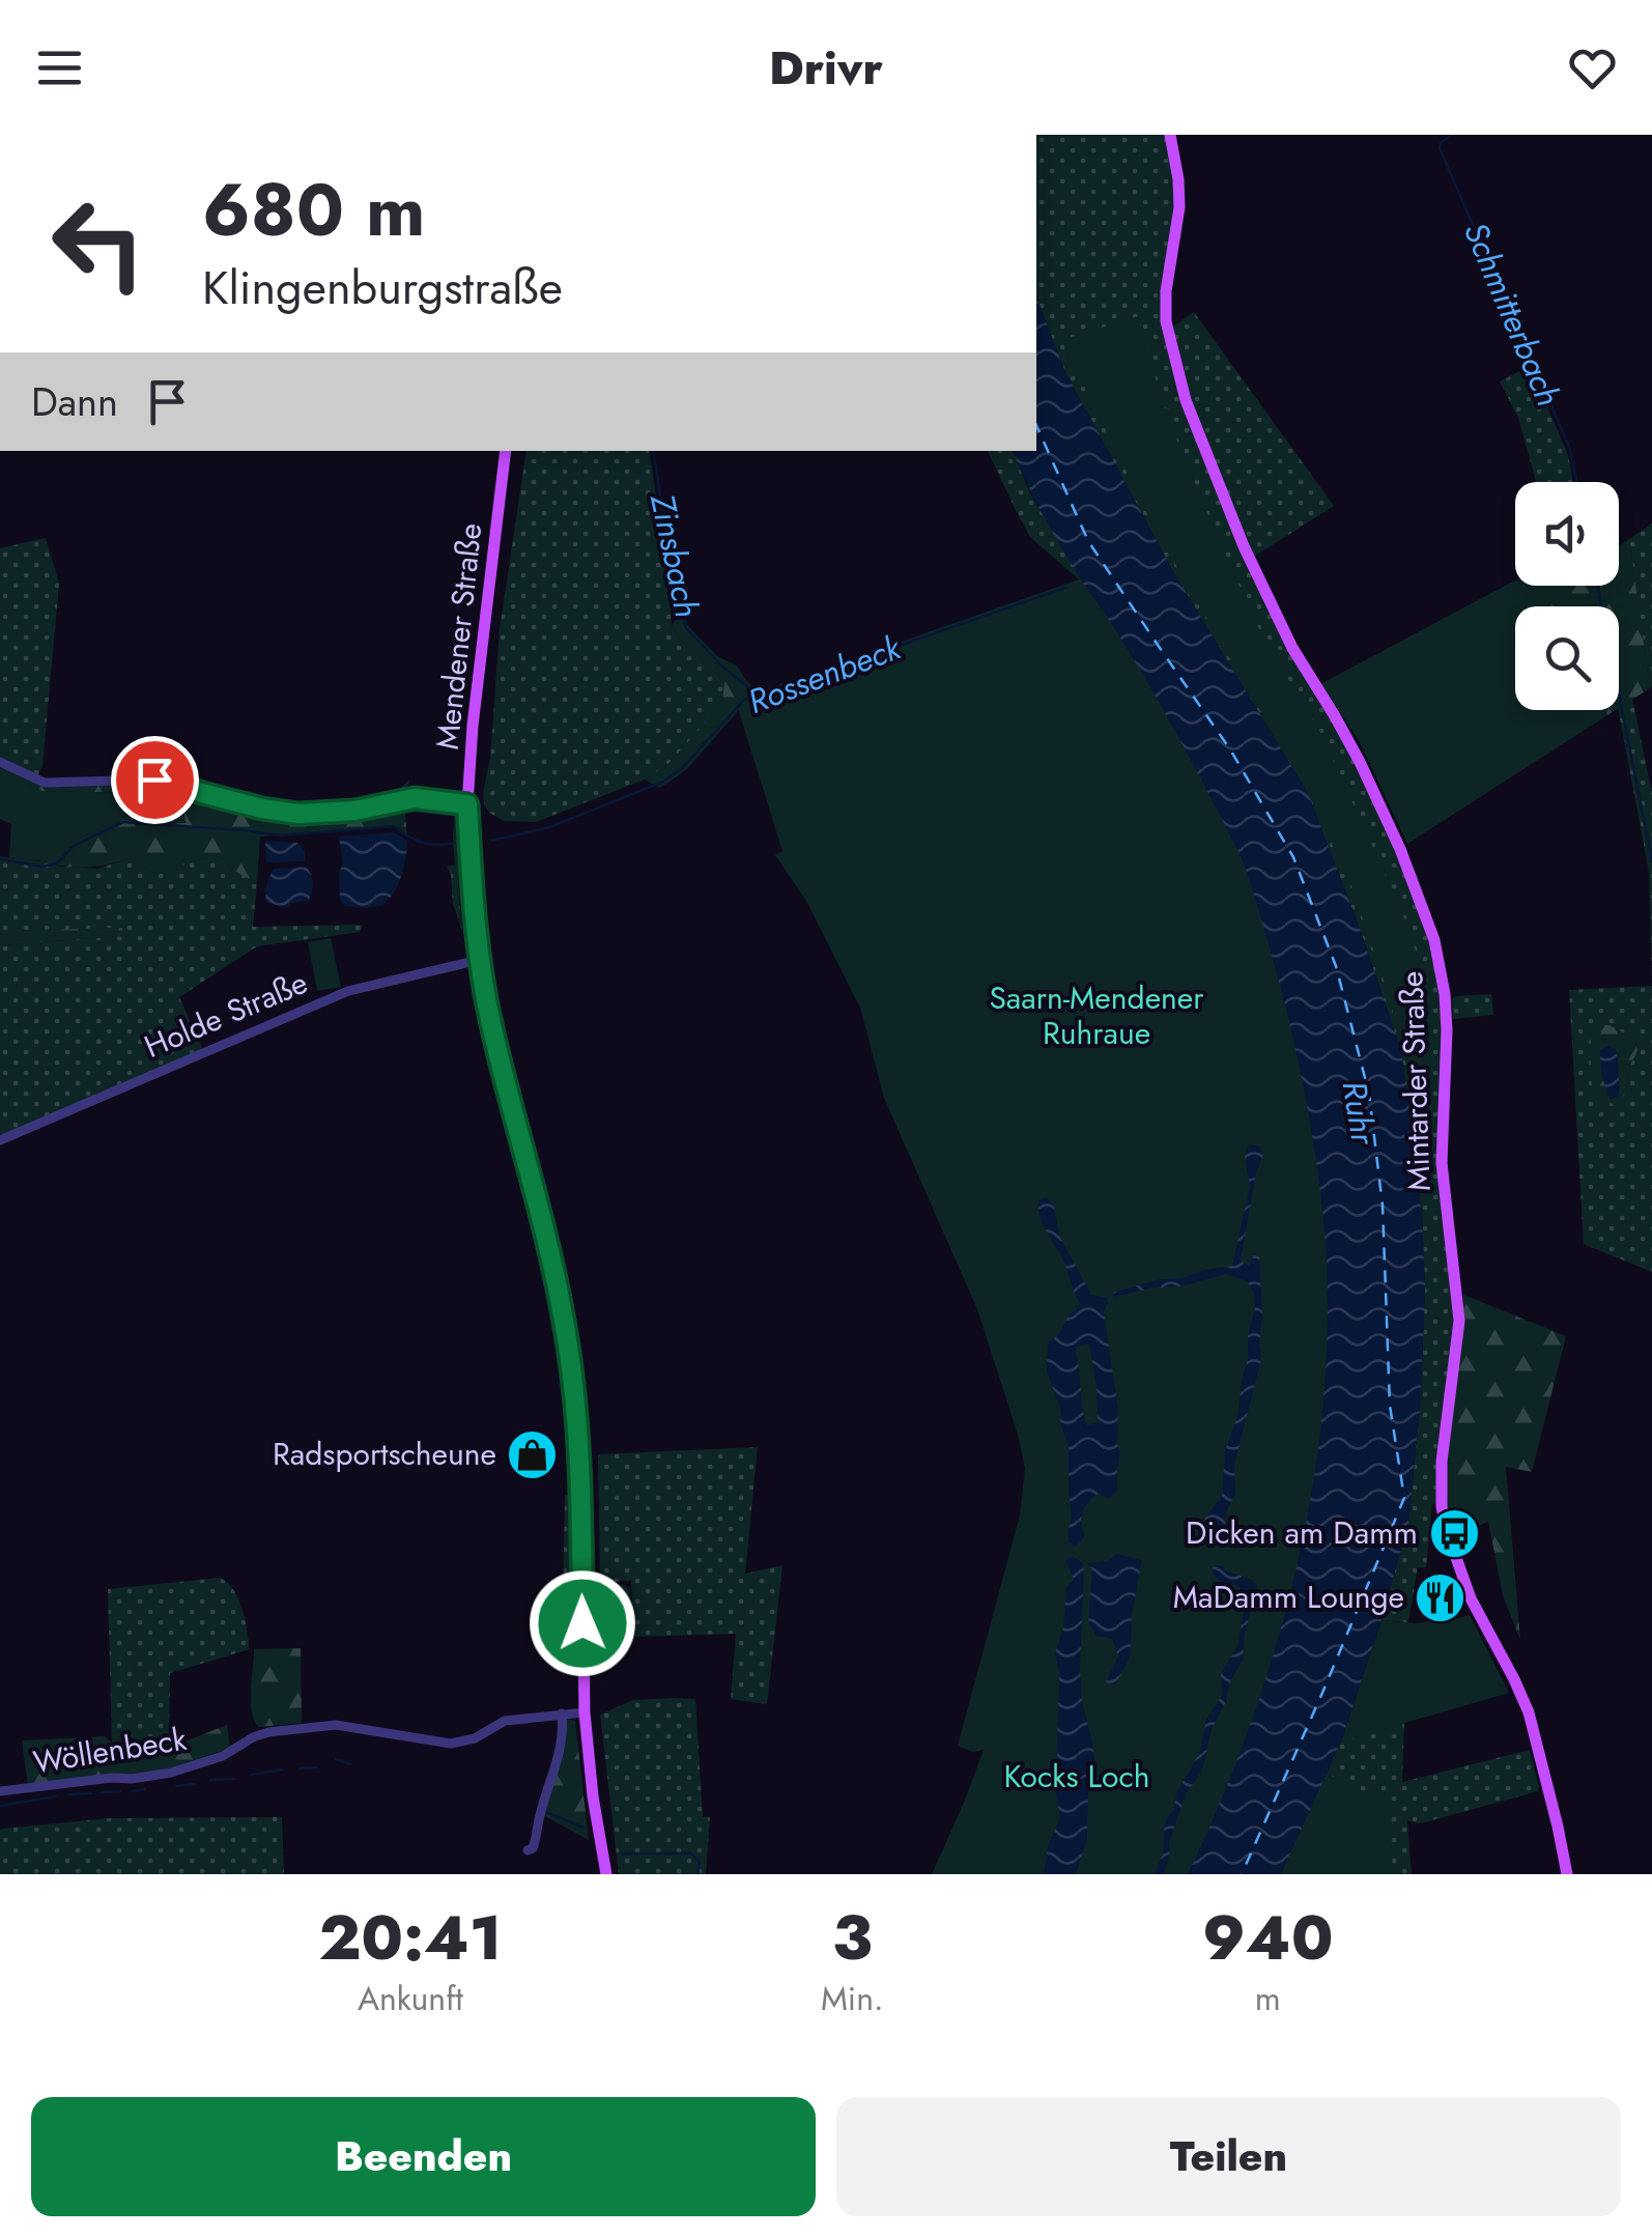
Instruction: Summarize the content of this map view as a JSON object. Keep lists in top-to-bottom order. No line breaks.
{"streets":{"main road":["Mendener Straße","Mintarder Straße"],"street":["Holde Straße","Wöllenbeck"]},"crossings":[["Mendener Straße","Holde Straße"],["Mendener Straße","Wöllenbeck"]],"water":["Schmitterbach","Zinsbach","Rossenbeck","Ruhr"],"parks":["Saarn-Mendener Ruhraue","Kocks Loch"],"places":{"shop":["Radsportscheune"],"bus stop":["Dicken am Damm"],"restaurant":["MaDamm Lounge"]},"page":{"header":"Drivr","turn":["680 m","Klingenburgstraße"],"then":"Dann","eta":["20:41","Ankunft","3","Min.","940","m"],"buttons":["Beenden","Teilen"]}}
